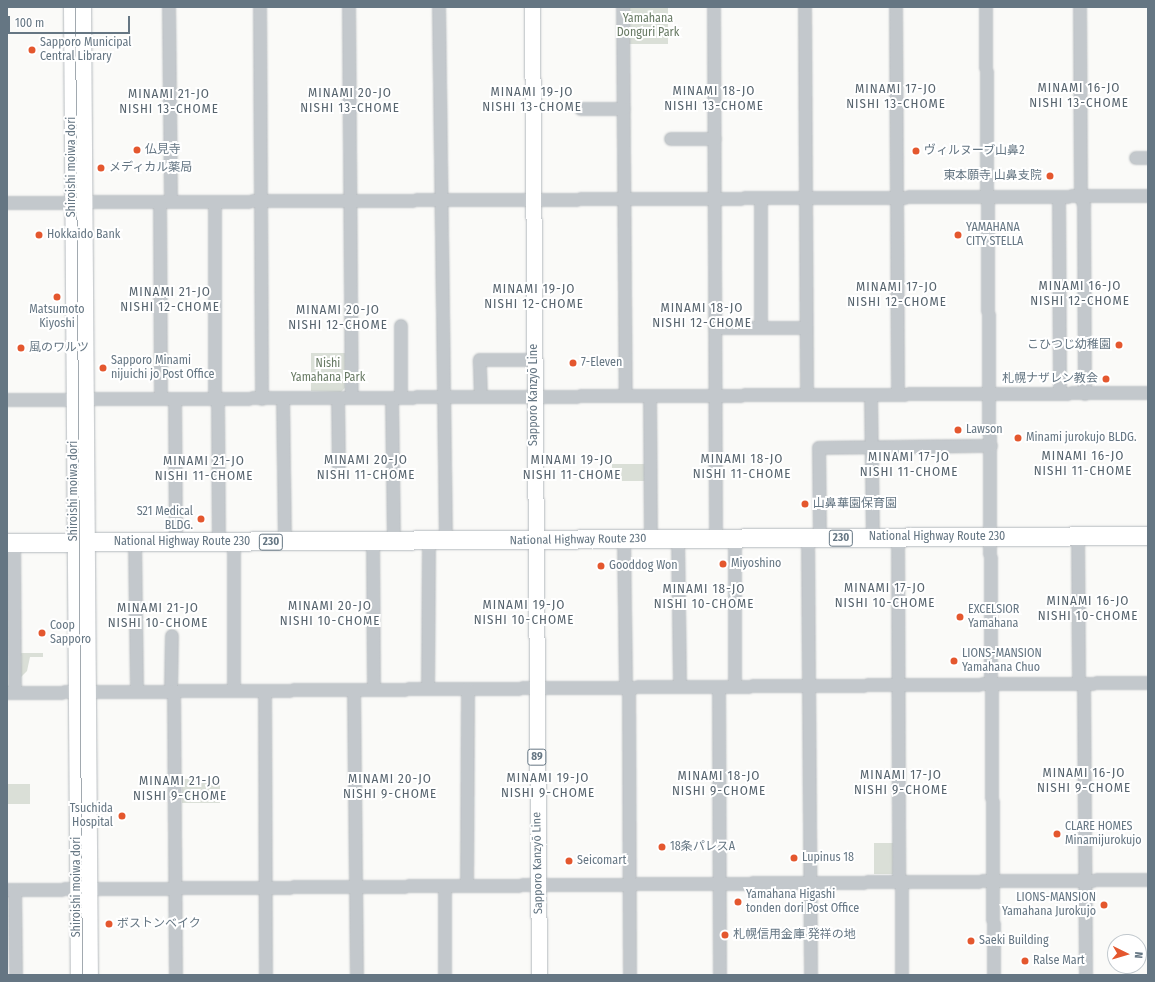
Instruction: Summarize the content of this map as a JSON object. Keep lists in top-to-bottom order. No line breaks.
{"streets":{"highway":["National Highway Route 230","230"],"main road":["Shiroishi moiwa dori","Sapporo Kanzyō Line","89"]},"crossings":[["Shiroishi moiwa dori","National Highway Route 230"],["Sapporo Kanzyō Line","National Highway Route 230"]],"districts":["MINAMI 16-JO NISHI 13-CHOME","MINAMI 17-JO NISHI 13-CHOME","MINAMI 18-JO NISHI 13-CHOME","MINAMI 19-JO NISHI 13-CHOME","MINAMI 20-JO NISHI 13-CHOME","MINAMI 21-JO NISHI 13-CHOME","MINAMI 16-JO NISHI 12-CHOME","MINAMI 17-JO NISHI 12-CHOME","MINAMI 19-JO NISHI 12-CHOME","MINAMI 21-JO NISHI 12-CHOME","MINAMI 18-JO NISHI 12-CHOME","MINAMI 20-JO NISHI 12-CHOME","MINAMI 16-JO NISHI 11-CHOME","MINAMI 17-JO NISHI 11-CHOME","MINAMI 18-JO NISHI 11-CHOME","MINAMI 20-JO NISHI 11-CHOME","MINAMI 19-JO NISHI 11-CHOME","MINAMI 21-JO NISHI 11-CHOME","MINAMI 17-JO NISHI 10-CHOME","MINAMI 18-JO NISHI 10-CHOME","MINAMI 16-JO NISHI 10-CHOME","MINAMI 19-JO NISHI 10-CHOME","MINAMI 20-JO NISHI 10-CHOME","MINAMI 21-JO NISHI 10-CHOME","MINAMI 16-JO NISHI 9-CHOME","MINAMI 17-JO NISHI 9-CHOME","MINAMI 18-JO NISHI 9-CHOME","MINAMI 19-JO NISHI 9-CHOME","MINAMI 20-JO NISHI 9-CHOME","MINAMI 21-JO NISHI 9-CHOME"],"parks":["Yamahana Donguri Park","Nishi Yamahana Park"],"places":["Sapporo Municipal Central Library","仏見寺","ヴィルヌーブ山鼻2","メディカル薬局","東本願寺 山鼻支院","Hokkaido Bank","YAMAHANA CITY STELLA","Matsumoto Kiyoshi","こひつじ幼稚園","風のワルツ","7-Eleven","Sapporo Minami nijuichi jo Post Office","札幌ナザレン教会","Lawson","Minami jurokujo BLDG.","山鼻華園保育園","S21 Medical BLDG.","Miyoshino","Gooddog Won","EXCELSIOR Yamahana","Coop Sapporo","LIONS-MANSION Yamahana Chuo","Tsuchida Hospital","CLARE HOMES Minamijurokujo","18条パレスA","Lupinus 18","Seicomart","Yamahana Higashi tonden dori Post Office","LIONS-MANSION Yamahana Jurokujo","ボストンベイク","札幌信用金庫 発祥の地","Saeki Building","Ralse Mart"],"scale_bar":"100 m","north":"right"}
